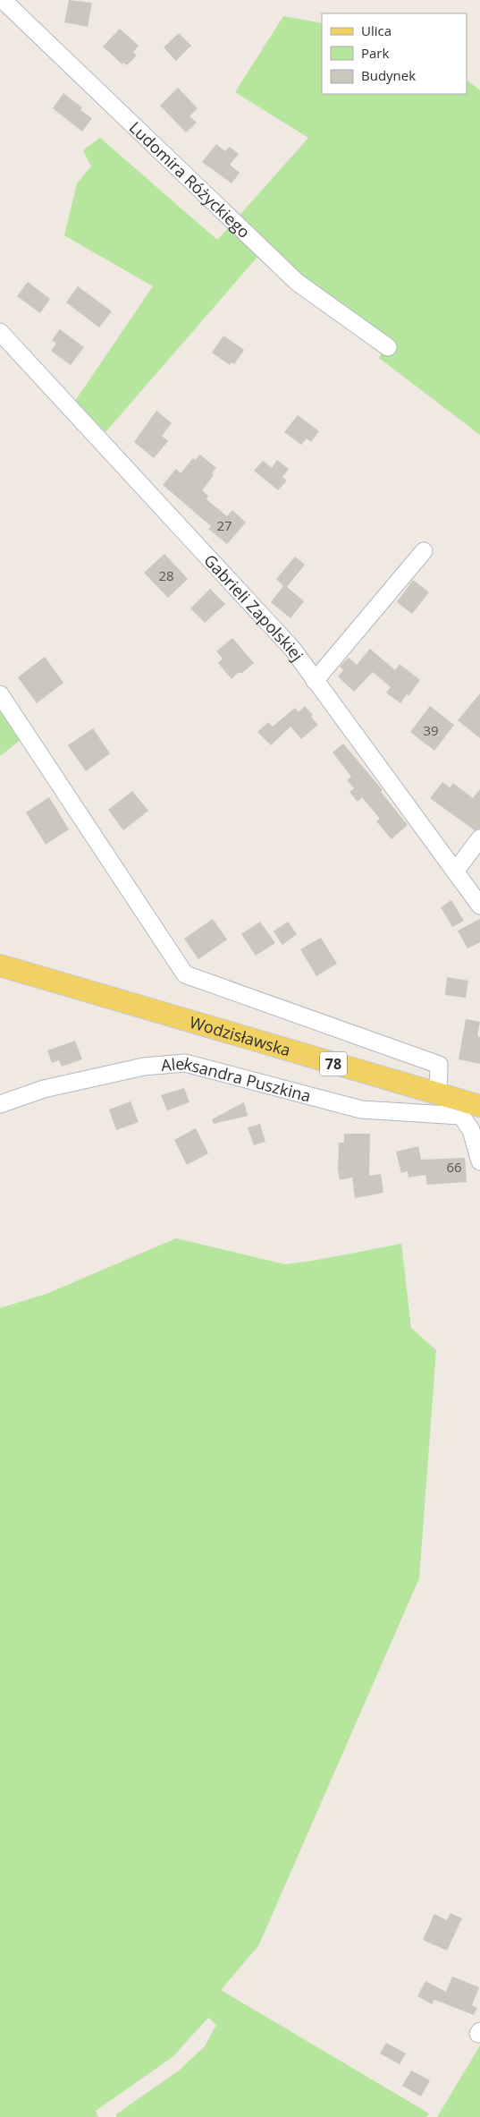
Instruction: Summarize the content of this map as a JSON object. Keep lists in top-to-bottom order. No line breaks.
{"streets":{"main road":["Wodzisławska","78"],"street":["Ludomira Różyckiego","Gabrieli Zapolskiej","Aleksandra Puszkina"]},"crossings":[["Wodzisławska","Aleksandra Puszkina"]],"house_numbers":["27","28","39","66"],"legend":["Ulica","Park","Budynek"]}
